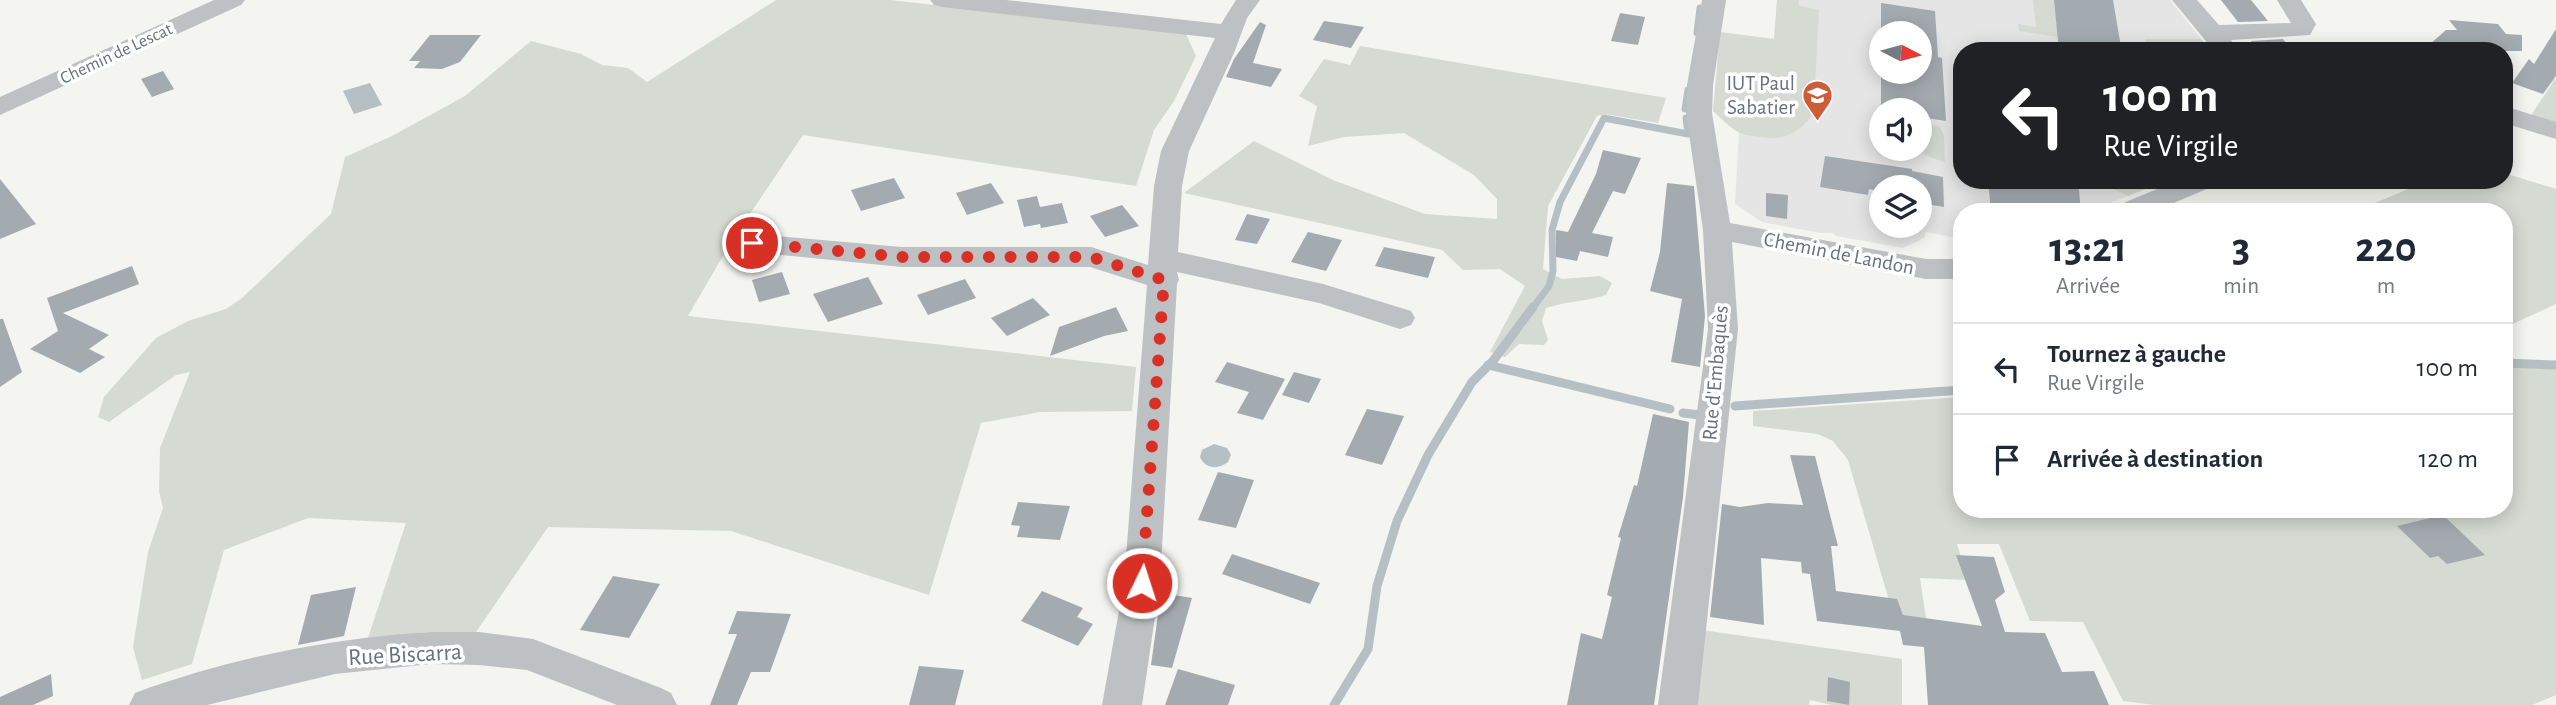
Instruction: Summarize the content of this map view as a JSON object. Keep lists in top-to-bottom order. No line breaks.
{"streets":{"street":["Chemin de Lescat","Chemin de Landon","Rue d'Embaquès","Rue Biscarra"]},"crossings":[["Chemin de Landon","Rue d'Embaquès"]],"places":{"school or university":["IUT Paul Sabatier"]},"north":"right","page":{"turn":["100 m","Rue Virgile"],"eta":["13:21","Arrivée","3","min","220","m"],"list":[{"name":"Tournez à gauche","note":"Rue Virgile","value":"100 m"},{"name":"Arrivée à destination","value":"120 m"}]}}
